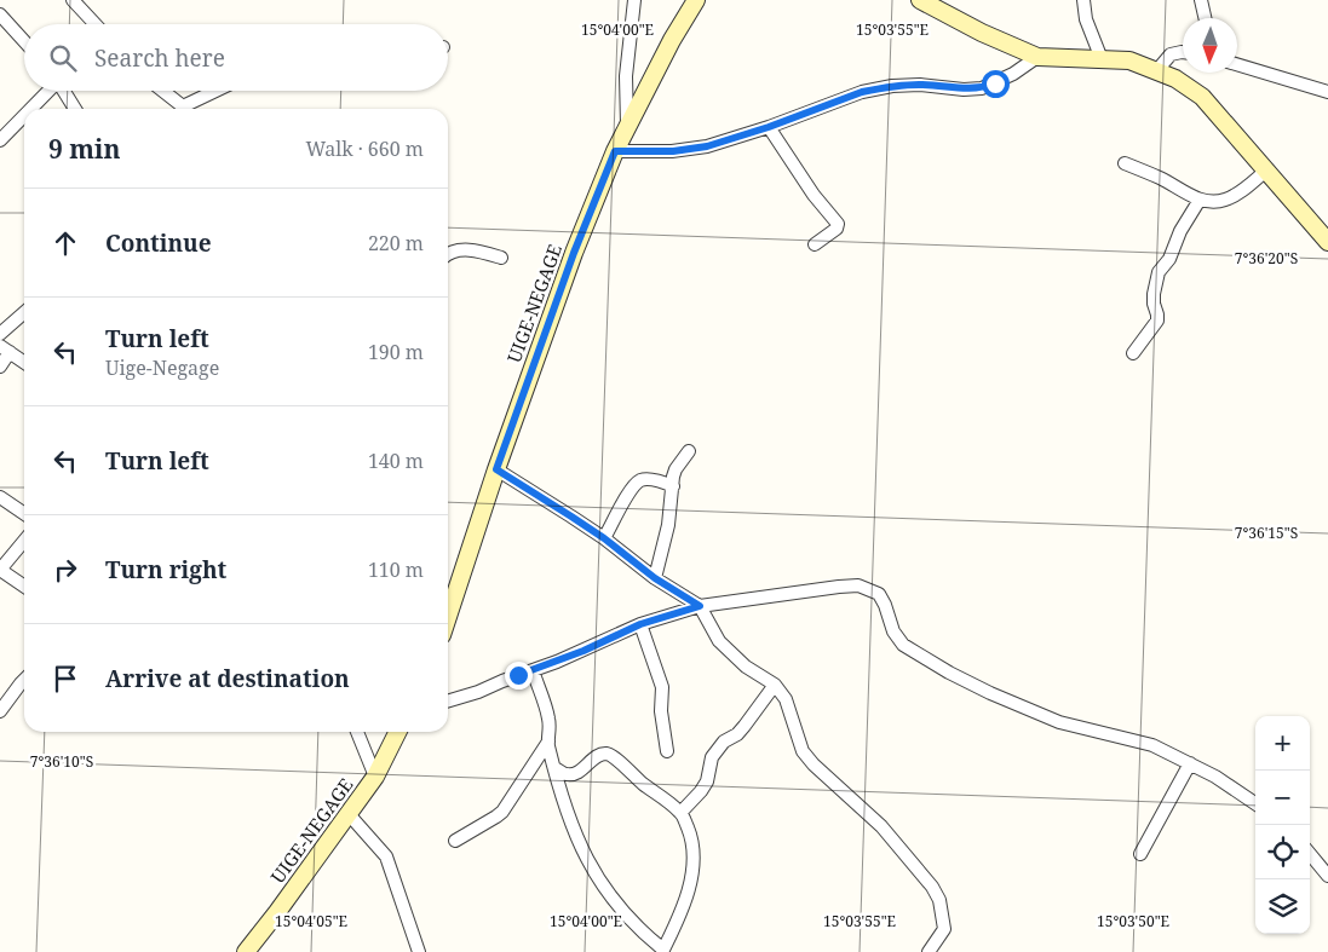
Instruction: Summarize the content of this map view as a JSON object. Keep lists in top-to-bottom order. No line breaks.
{"streets":{"main road":["UIGE-NEGAGE"]},"north":"bottom","page":{"search":"Search here","heading":["9 min","Walk · 660 m"],"list":[["Continue","220 m"],["Turn left","Uige-Negage","190 m"],["Turn left","140 m"],["Turn right","110 m"],"Arrive at destination"],"map_buttons":["+","−"]},"coordinates":["15°04'00\"E","15°03'55\"E","7°36'20\"S","7°36'15\"S","7°36'10\"S","15°04'05\"E","15°03'50\"E"]}
